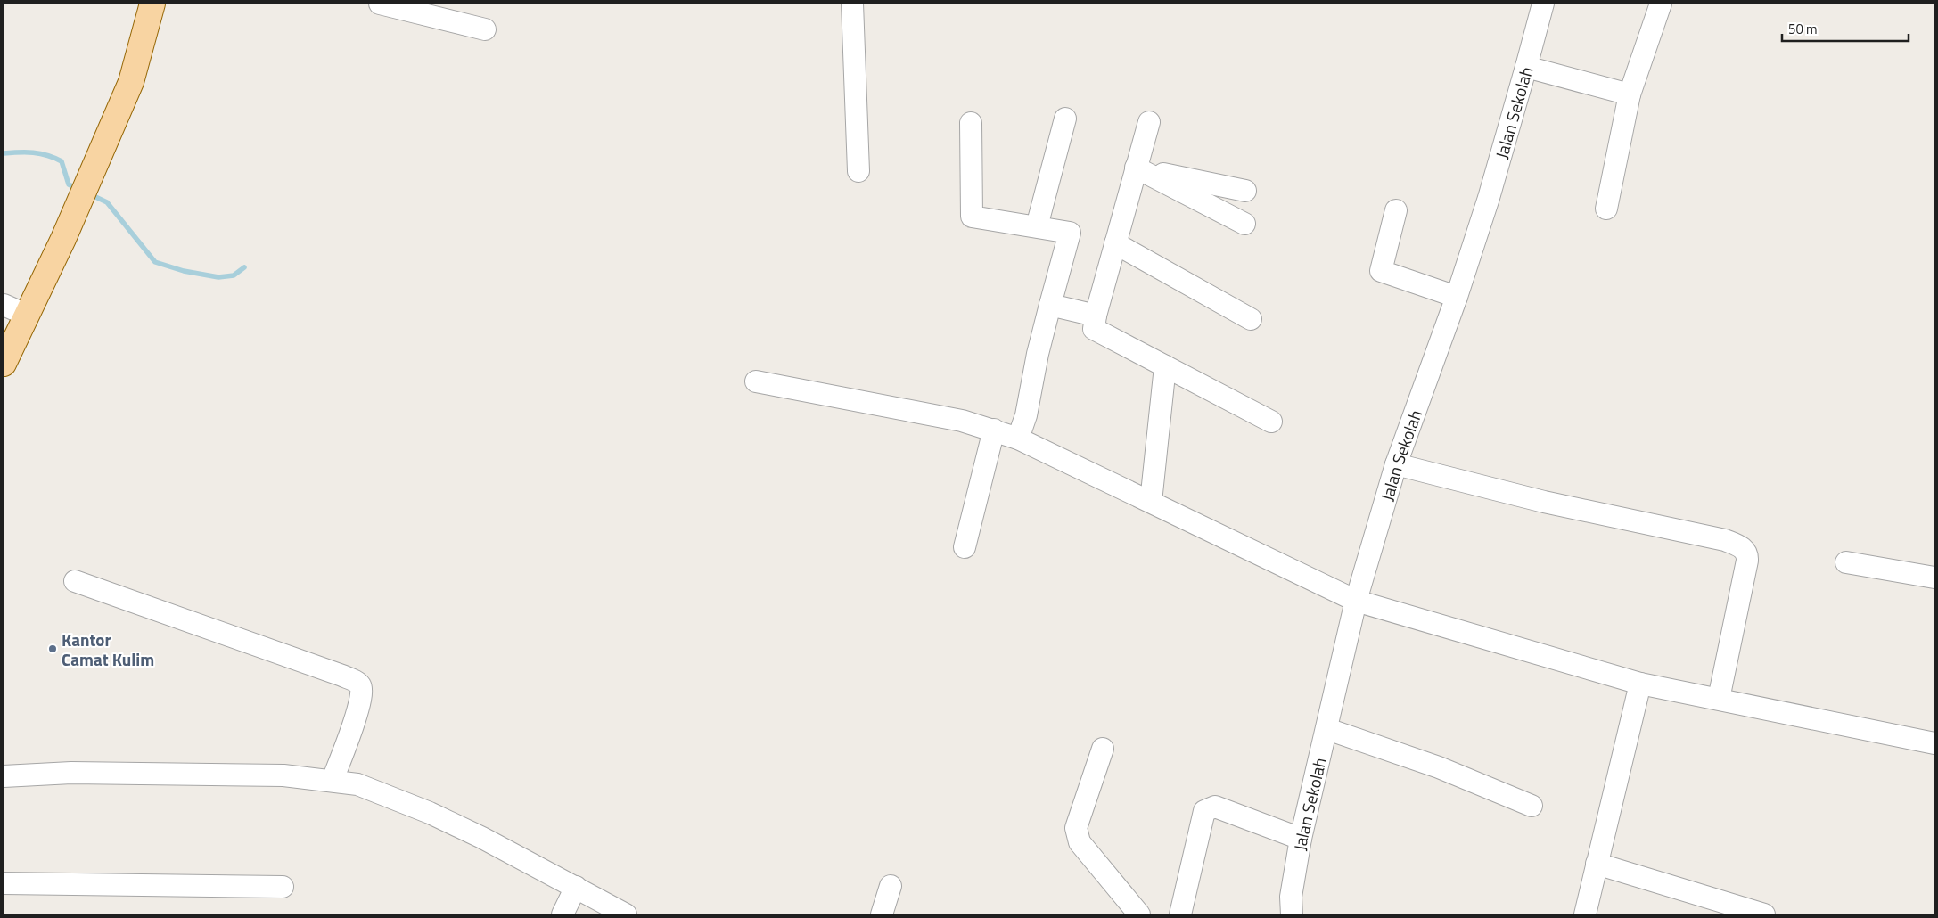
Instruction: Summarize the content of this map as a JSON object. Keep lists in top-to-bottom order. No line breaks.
{"streets":{"street":["Jalan Sekolah"]},"places":["Kantor Camat Kulim"],"scale_bar":"50 m"}
